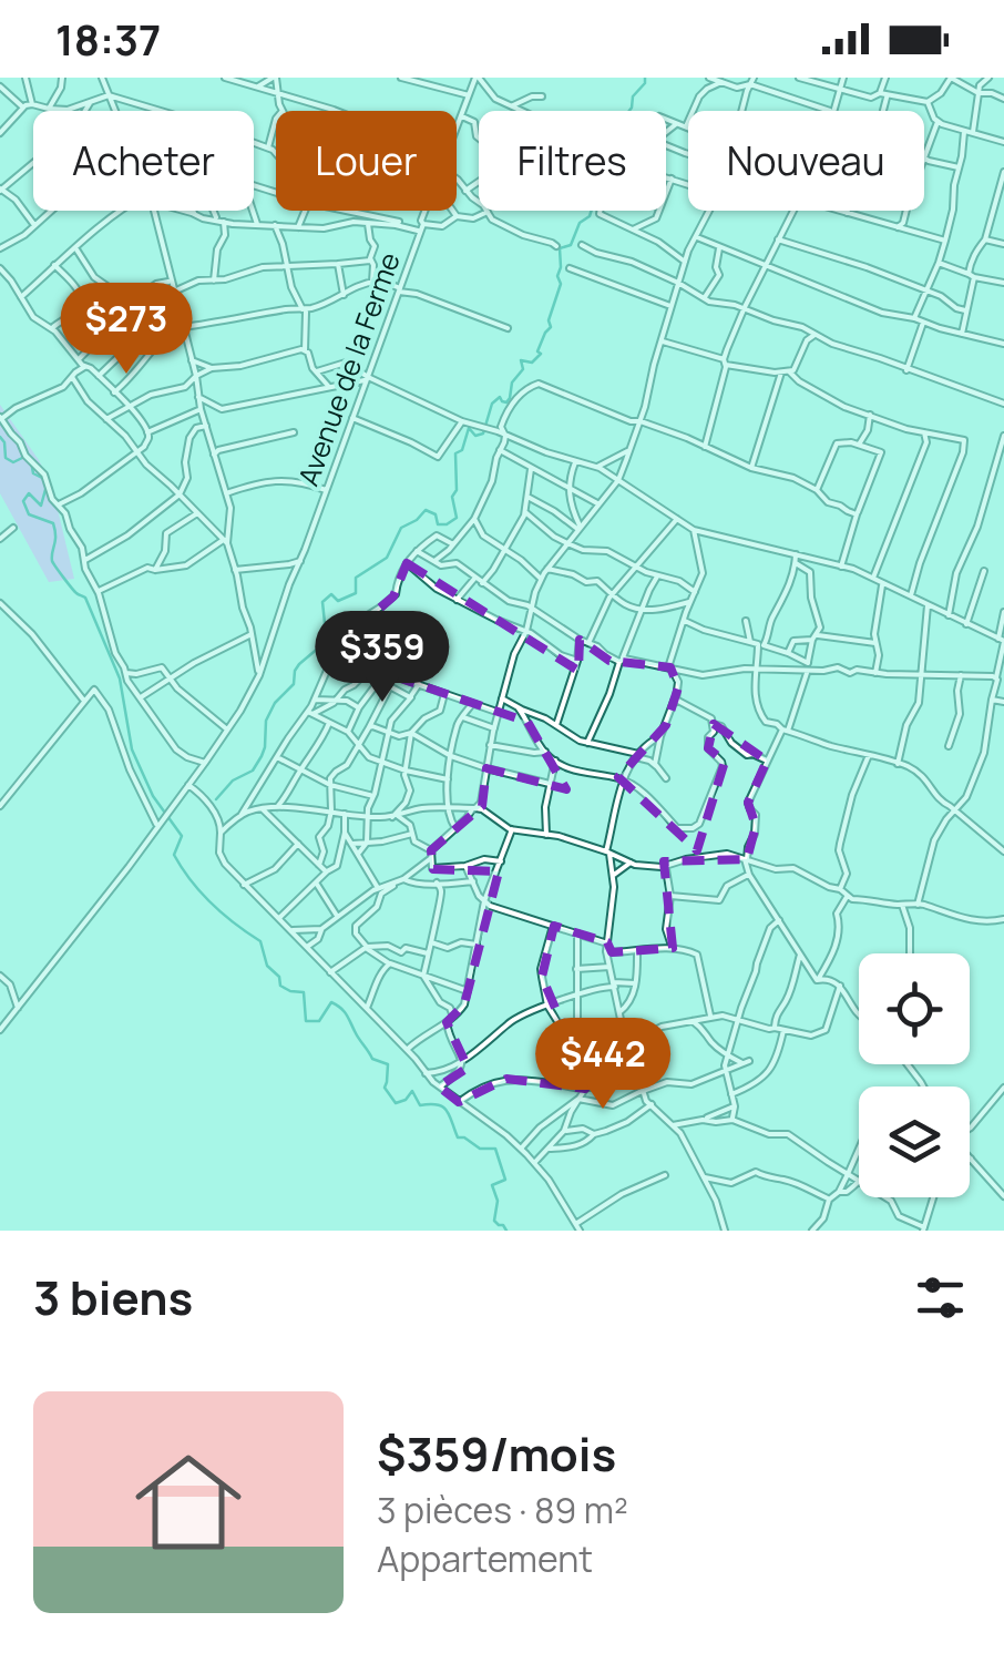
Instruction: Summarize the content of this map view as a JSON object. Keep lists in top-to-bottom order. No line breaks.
{"streets":{"street":["Avenue de la Ferme"]},"page":{"status":"18:37","chip":["Acheter","Louer","Filtres","Nouveau"],"price":["$273","$359","$442"],"heading":"3 biens","list":[{"name":"$359/mois","note":"3 pièces · 89 m² · Appartement"}]}}
